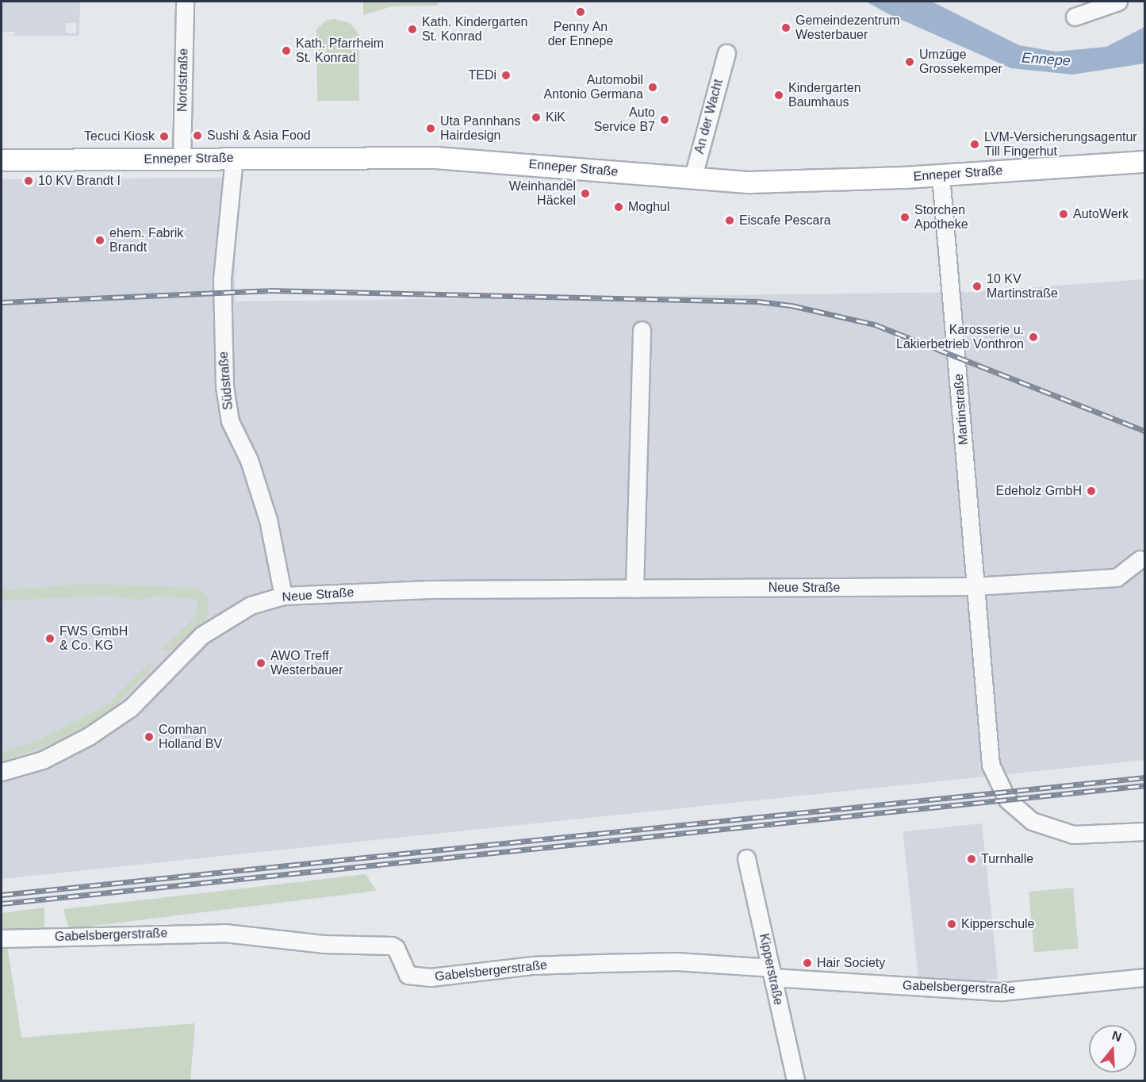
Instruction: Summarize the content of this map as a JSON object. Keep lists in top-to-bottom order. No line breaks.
{"streets":{"main road":["Enneper Straße"],"street":["Nordstraße","An der Wacht","Südstraße","Martinstraße","Neue Straße","Gabelsbergerstraße","Kipperstraße"]},"crossings":[["Nordstraße","Enneper Straße"],["An der Wacht","Enneper Straße"],["Enneper Straße","Südstraße"],["Enneper Straße","Martinstraße"],["Südstraße","Neue Straße"],["Martinstraße","Neue Straße"],["Gabelsbergerstraße","Kipperstraße"]],"water":["Ennepe"],"places":["Penny An der Ennepe","Gemeindezentrum Westerbauer","Kath. Kindergarten St. Konrad","Kath. Pfarrheim St. Konrad","Umzüge Grossekemper","TEDi","Automobil Antonio Germana","Kindergarten Baumhaus","KiK","Auto Service B7","Uta Pannhans Hairdesign","Sushi & Asia Food","Tecuci Kiosk","LVM-Versicherungsagentur Till Fingerhut","10 KV Brandt I","Weinhandel Häckel","Moghul","AutoWerk","Storchen Apotheke","Eiscafe Pescara","ehem. Fabrik Brandt","10 KV Martinstraße","Karosserie u. Lakierbetrieb Vonthron","Edeholz GmbH","FWS GmbH & Co. KG","AWO Treff Westerbauer","Comhan Holland BV","Turnhalle","Kipperschule","Hair Society"],"north":"top"}
